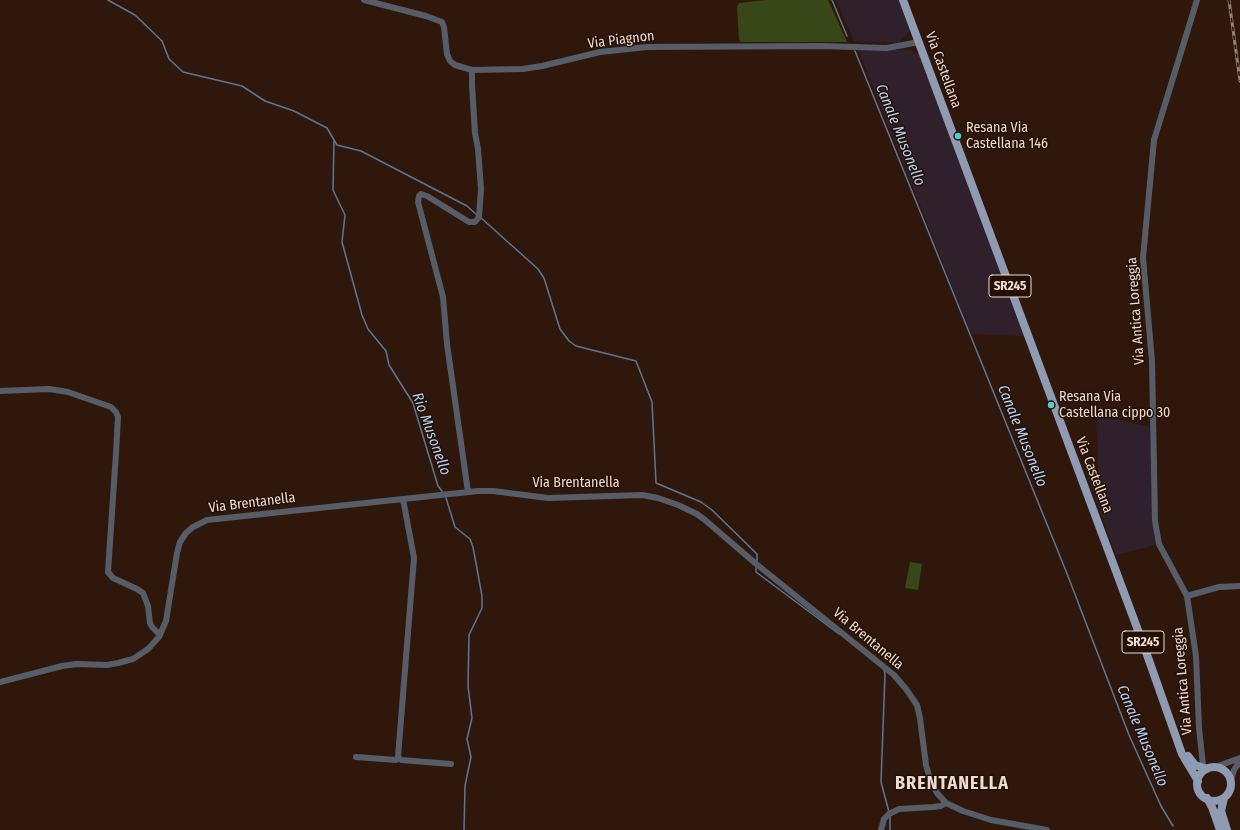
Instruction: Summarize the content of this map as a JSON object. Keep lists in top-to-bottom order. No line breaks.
{"streets":{"main road":["Via Castellana","SR245"],"street":["Via Piagnon","Via Antica Loreggia","Via Brentanella"]},"crossings":[["Via Piagnon","Via Castellana"],["Via Castellana","SR245"],["Via Castellana","Via Antica Loreggia"],["SR245","Via Antica Loreggia"]],"districts":["BRENTANELLA"],"water":["Canale Musonello","Rio Musonello"],"places":["Resana Via Castellana 146","Resana Via Castellana cippo 30"]}
